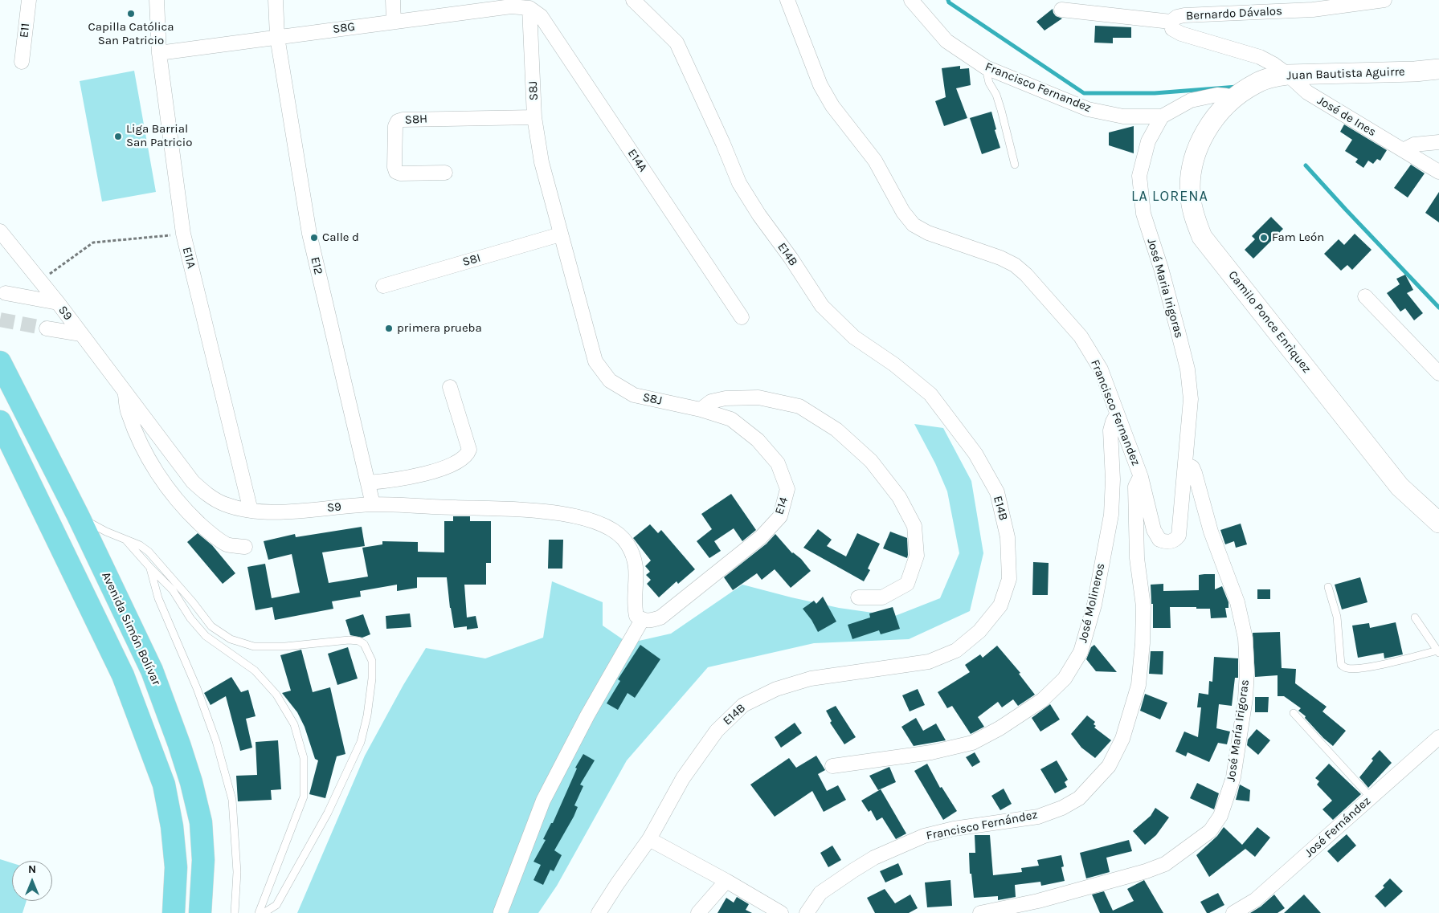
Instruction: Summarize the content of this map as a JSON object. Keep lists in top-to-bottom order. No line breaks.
{"streets":{"highway":["Avenida Simón Bolívar"],"main road":["Juan Bautista Aguirre","Camilo Ponce Enrìquez"],"street":["Bernardo Dávalos","S8G","E11","Francisco Fernandez","S8J","José de Ines","S8H","E14A","E14B","E11A","S8I","E12","José Maria Irigoras","S9","E14","José Molineros","José María Irigoras","Francisco Fernández","José Fernández"]},"crossings":[["Bernardo Dávalos","José de Ines"],["S8G","S8J"],["S8G","E14A"],["S8G","E11A"],["S8G","E12"],["Juan Bautista Aguirre","José de Ines"],["Juan Bautista Aguirre","Camilo Ponce Enrìquez"],["Francisco Fernandez","José Maria Irigoras"],["Francisco Fernandez","José Molineros"],["Francisco Fernandez","Francisco Fernández"],["S8J","S8H"],["S8J","E14A"],["S8J","S8I"],["S8J","E14"],["E11A","S9"],["E12","S9"],["José Maria Irigoras","José María Irigoras"],["José Maria Irigoras","Francisco Fernández"],["S9","E14"]],"districts":["LA LORENA"],"places":["Capilla Católica San Patricio","Liga Barrial San Patricio","Calle d","Fam León","primera prueba"],"north":"top"}
